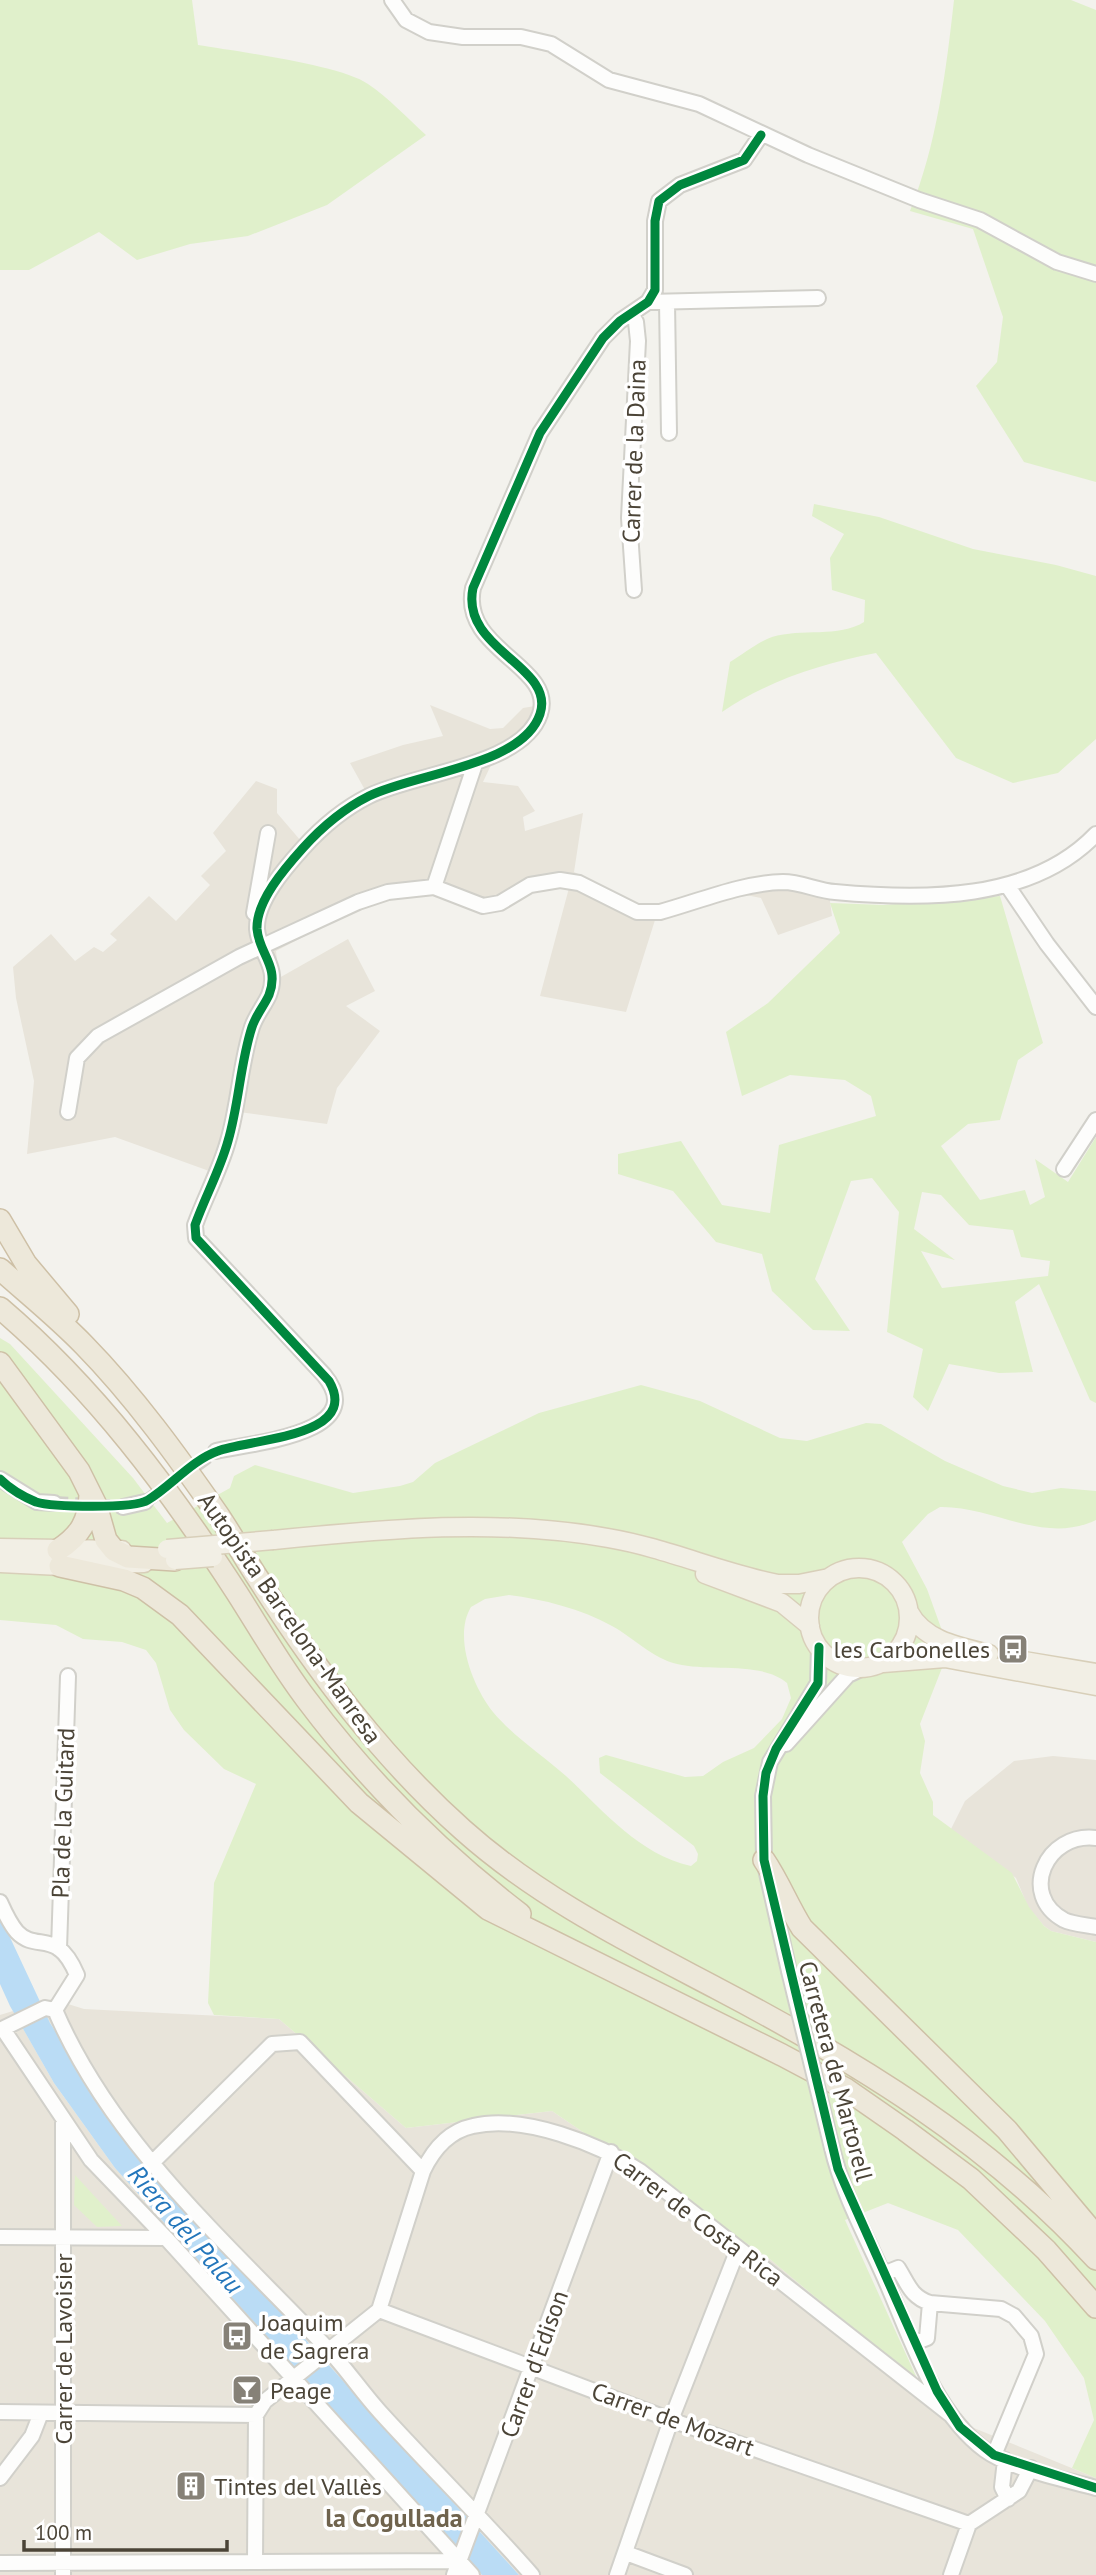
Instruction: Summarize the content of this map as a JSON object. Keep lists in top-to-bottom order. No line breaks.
{"streets":{"highway":["Autopista Barcelona-Manresa"],"street":["Carrer de la Daina","Pla de la Guitard","Carretera de Martorell","Carrer de Costa Rica","Carrer de Lavoisier","Carrer d'Edison","Carrer de Mozart"]},"crossings":[["Carretera de Martorell","Carrer de Costa Rica"],["Carrer de Costa Rica","Carrer d'Edison"],["Carrer de Costa Rica","Carrer de Mozart"],["Carrer d'Edison","Carrer de Mozart"]],"districts":["la Cogullada"],"water":["Riera del Palau"],"places":{"bus stop":["les Carbonelles","Joaquim de Sagrera"],"bar":["Peage"],"building":["Tintes del Vallès"]},"scale_bar":"100 m"}
